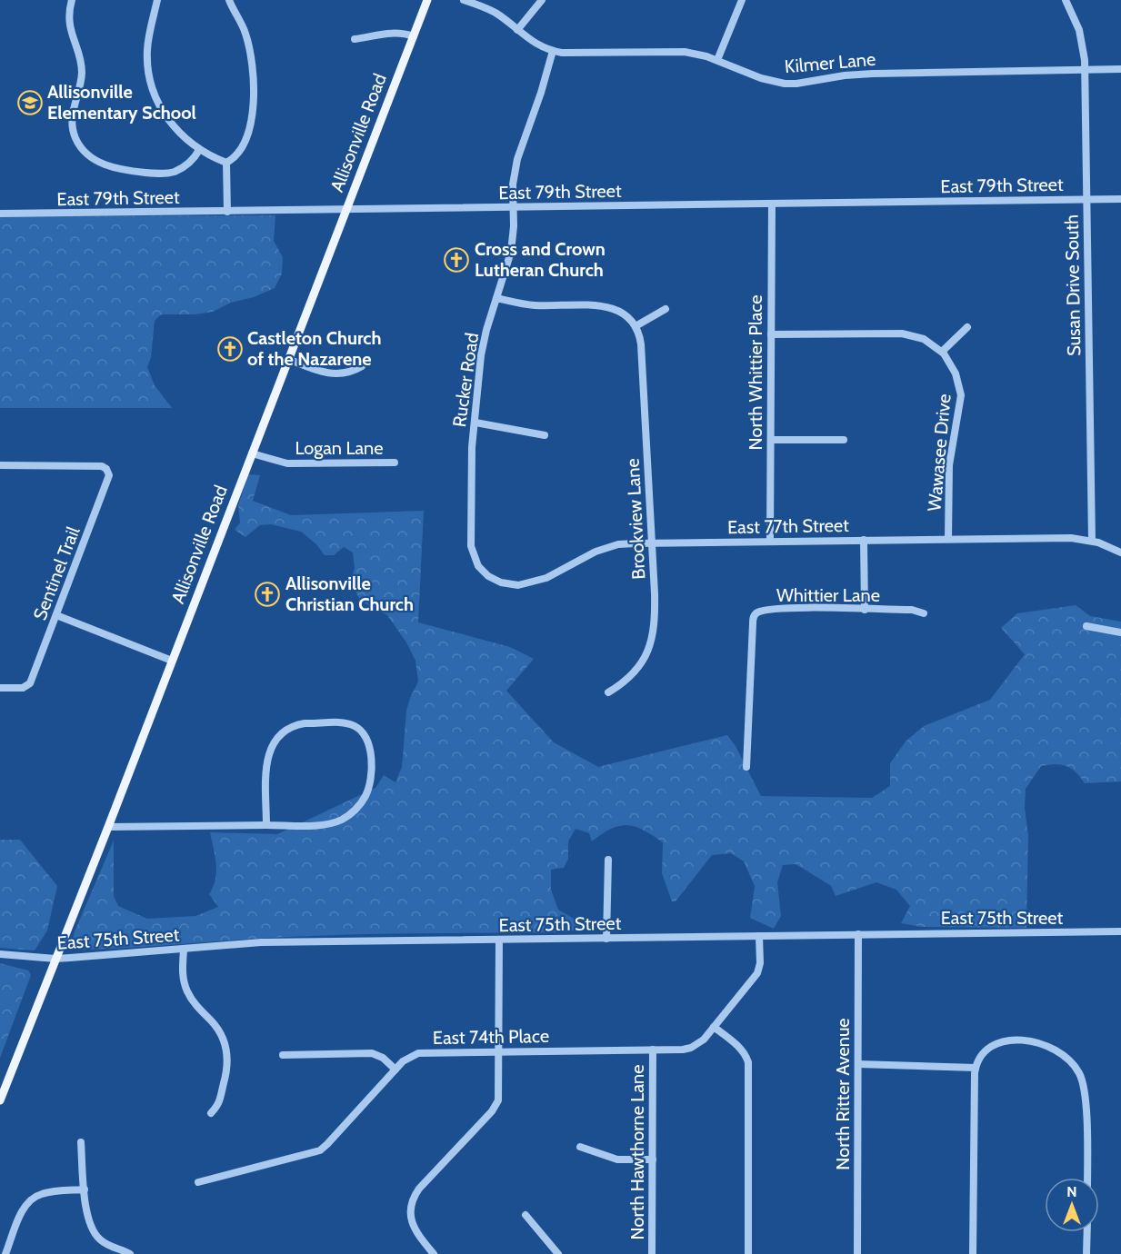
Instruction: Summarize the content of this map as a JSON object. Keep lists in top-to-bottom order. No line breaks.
{"streets":{"main road":["Allisonville Road"],"street":["Kilmer Lane","East 79th Street","Susan Drive South","North Whittier Place","Rucker Road","Logan Lane","Wawasee Drive","Brookview Lane","East 77th Street","Sentinel Trail","Whittier Lane","East 75th Street","East 74th Place","North Ritter Avenue","North Hawthorne Lane"]},"crossings":[["Kilmer Lane","Susan Drive South"],["Kilmer Lane","Rucker Road"],["Allisonville Road","East 79th Street"],["Allisonville Road","Logan Lane"],["Allisonville Road","East 75th Street"],["East 79th Street","Susan Drive South"],["East 79th Street","North Whittier Place"],["East 79th Street","Rucker Road"],["Susan Drive South","East 77th Street"],["North Whittier Place","Wawasee Drive"],["North Whittier Place","East 77th Street"],["Rucker Road","East 77th Street"],["Wawasee Drive","East 77th Street"],["Brookview Lane","East 77th Street"],["East 75th Street","East 74th Place"],["East 75th Street","North Ritter Avenue"],["East 74th Place","North Hawthorne Lane"]],"places":{"school or university":["Allisonville Elementary School"],"church":["Cross and Crown Lutheran Church","Castleton Church of the Nazarene","Allisonville Christian Church"]},"north":"top"}
